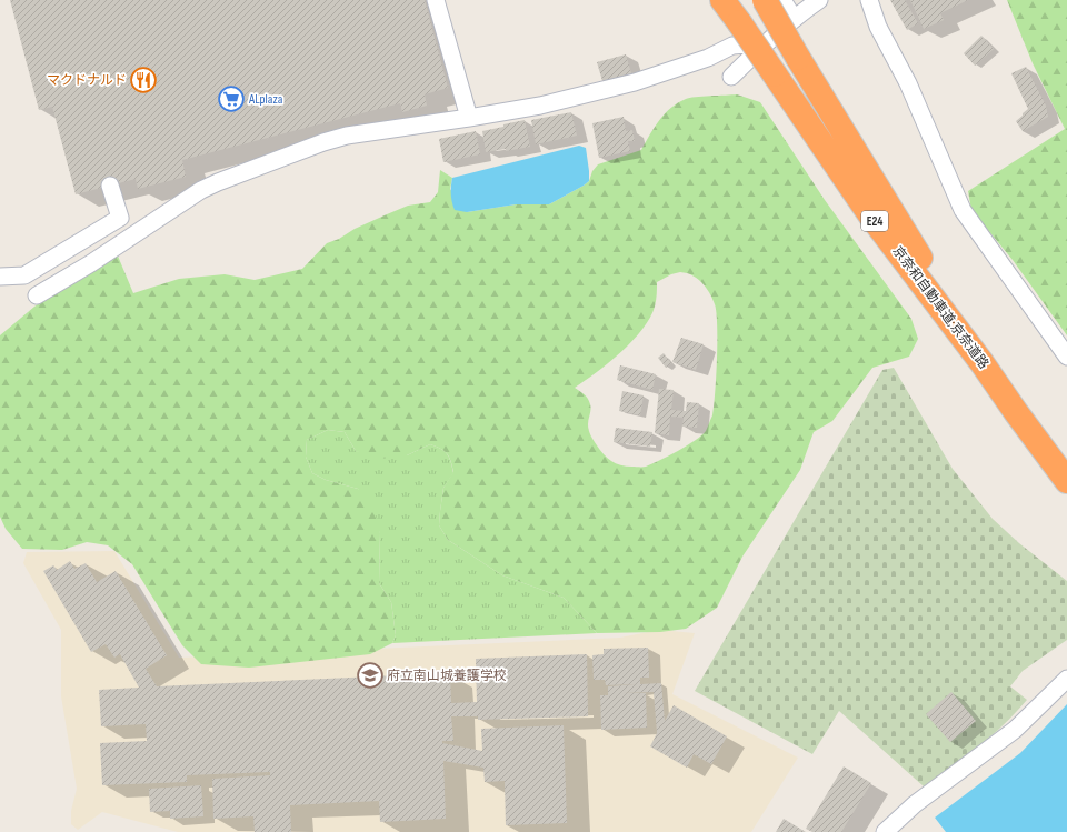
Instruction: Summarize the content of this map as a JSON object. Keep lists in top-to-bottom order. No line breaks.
{"streets":{"highway":["E24","京奈和自動車道;京奈道路"]},"places":{"restaurant":["マクドナルド"],"supermarket":["ALplaza"],"school or university":["府立南山城養護学校"]}}
